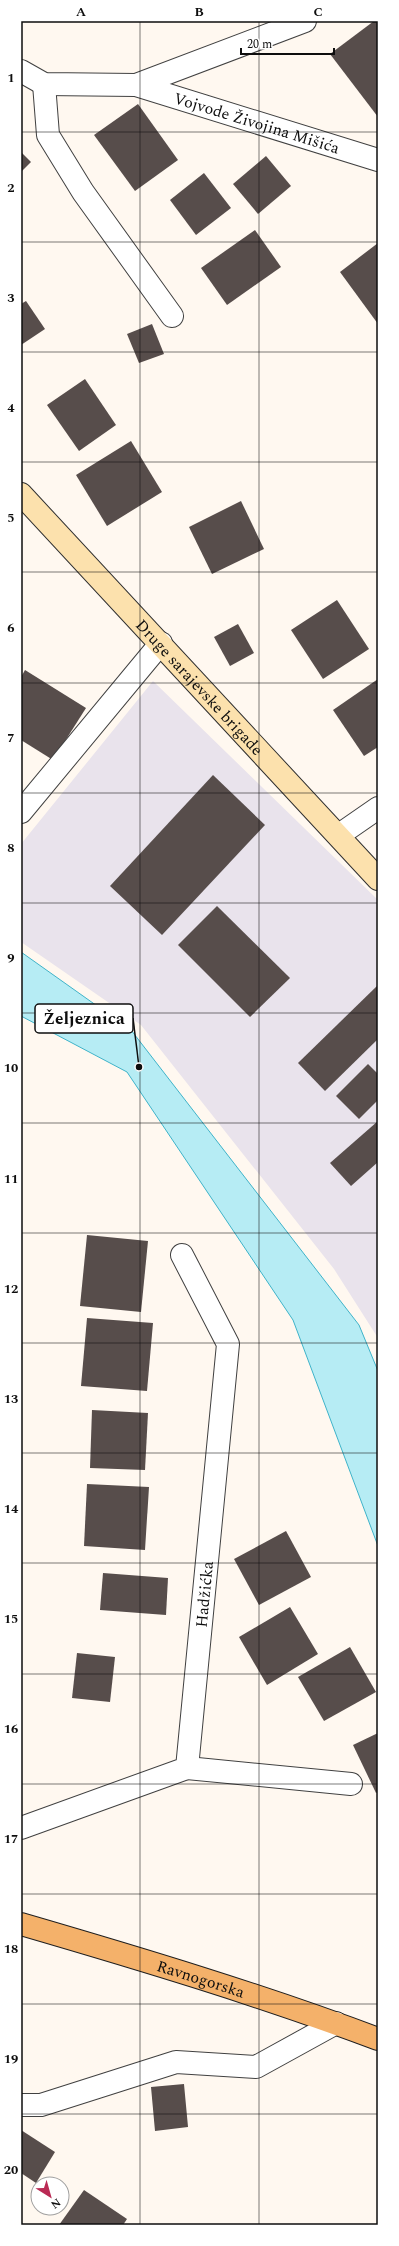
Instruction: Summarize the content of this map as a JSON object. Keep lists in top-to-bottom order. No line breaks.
{"streets":{"main road":["Druge sarajevske brigade","Ravnogorska"],"street":["Vojvode Živojina Mišića","Hadžićka"]},"places":["Željeznica"],"scale_bar":"20 m","north":"bottom right","grid":{"columns":["A","B","C"],"rows":["1","2","3","4","5","6","7","8","9","10","11","12","13","14","15","16","17","18","19","20"]}}
